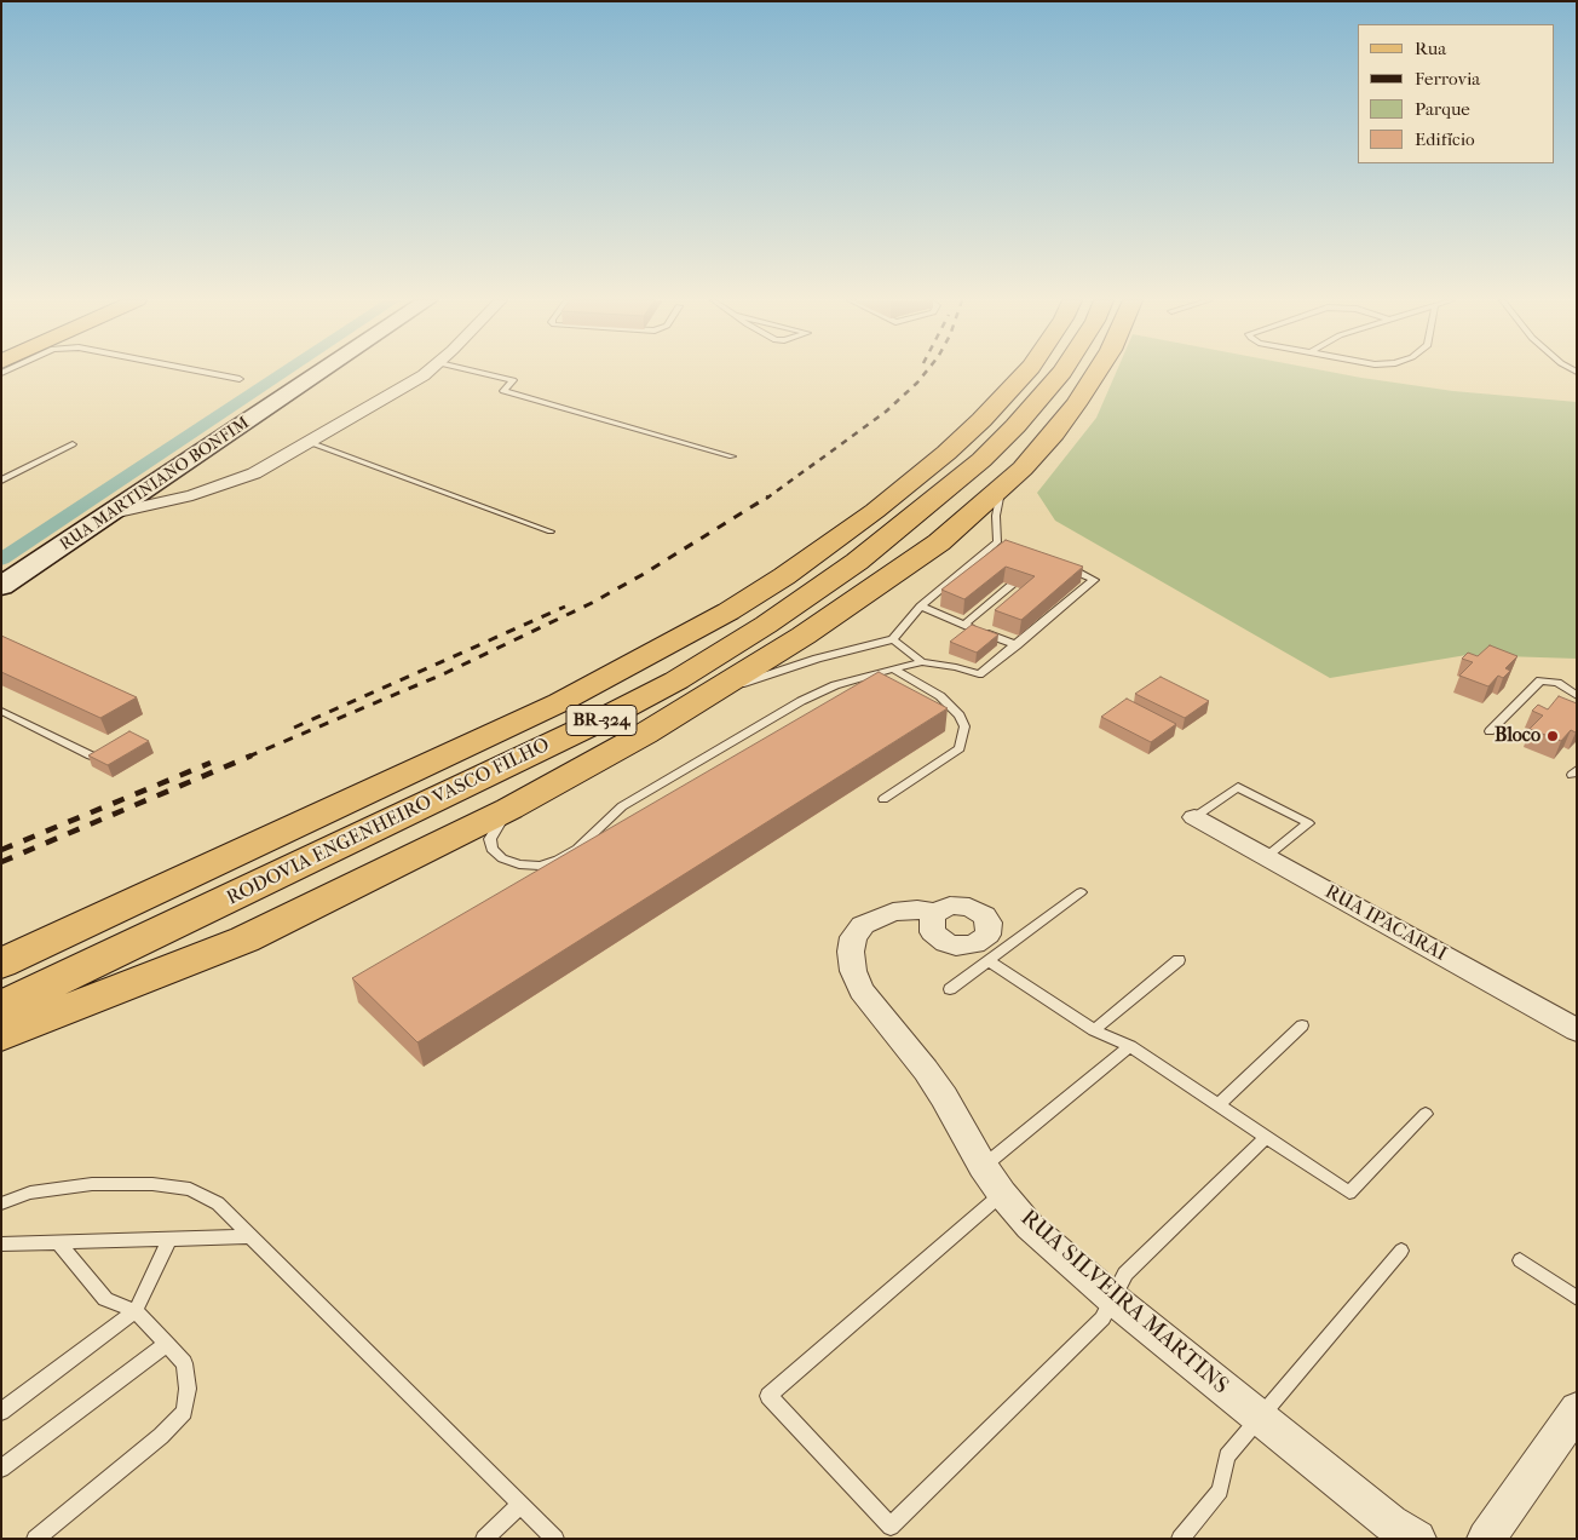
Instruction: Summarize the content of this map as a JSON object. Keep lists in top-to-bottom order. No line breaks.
{"streets":{"main road":["BR-324","RODOVIA ENGENHEIRO VASCO FILHO"],"street":["RUA MARTINIANO BONFIM","RUA IPACARAI","RUA SILVEIRA MARTINS"]},"places":["Bloco"],"legend":["Rua","Ferrovia","Parque","Edifício"]}
